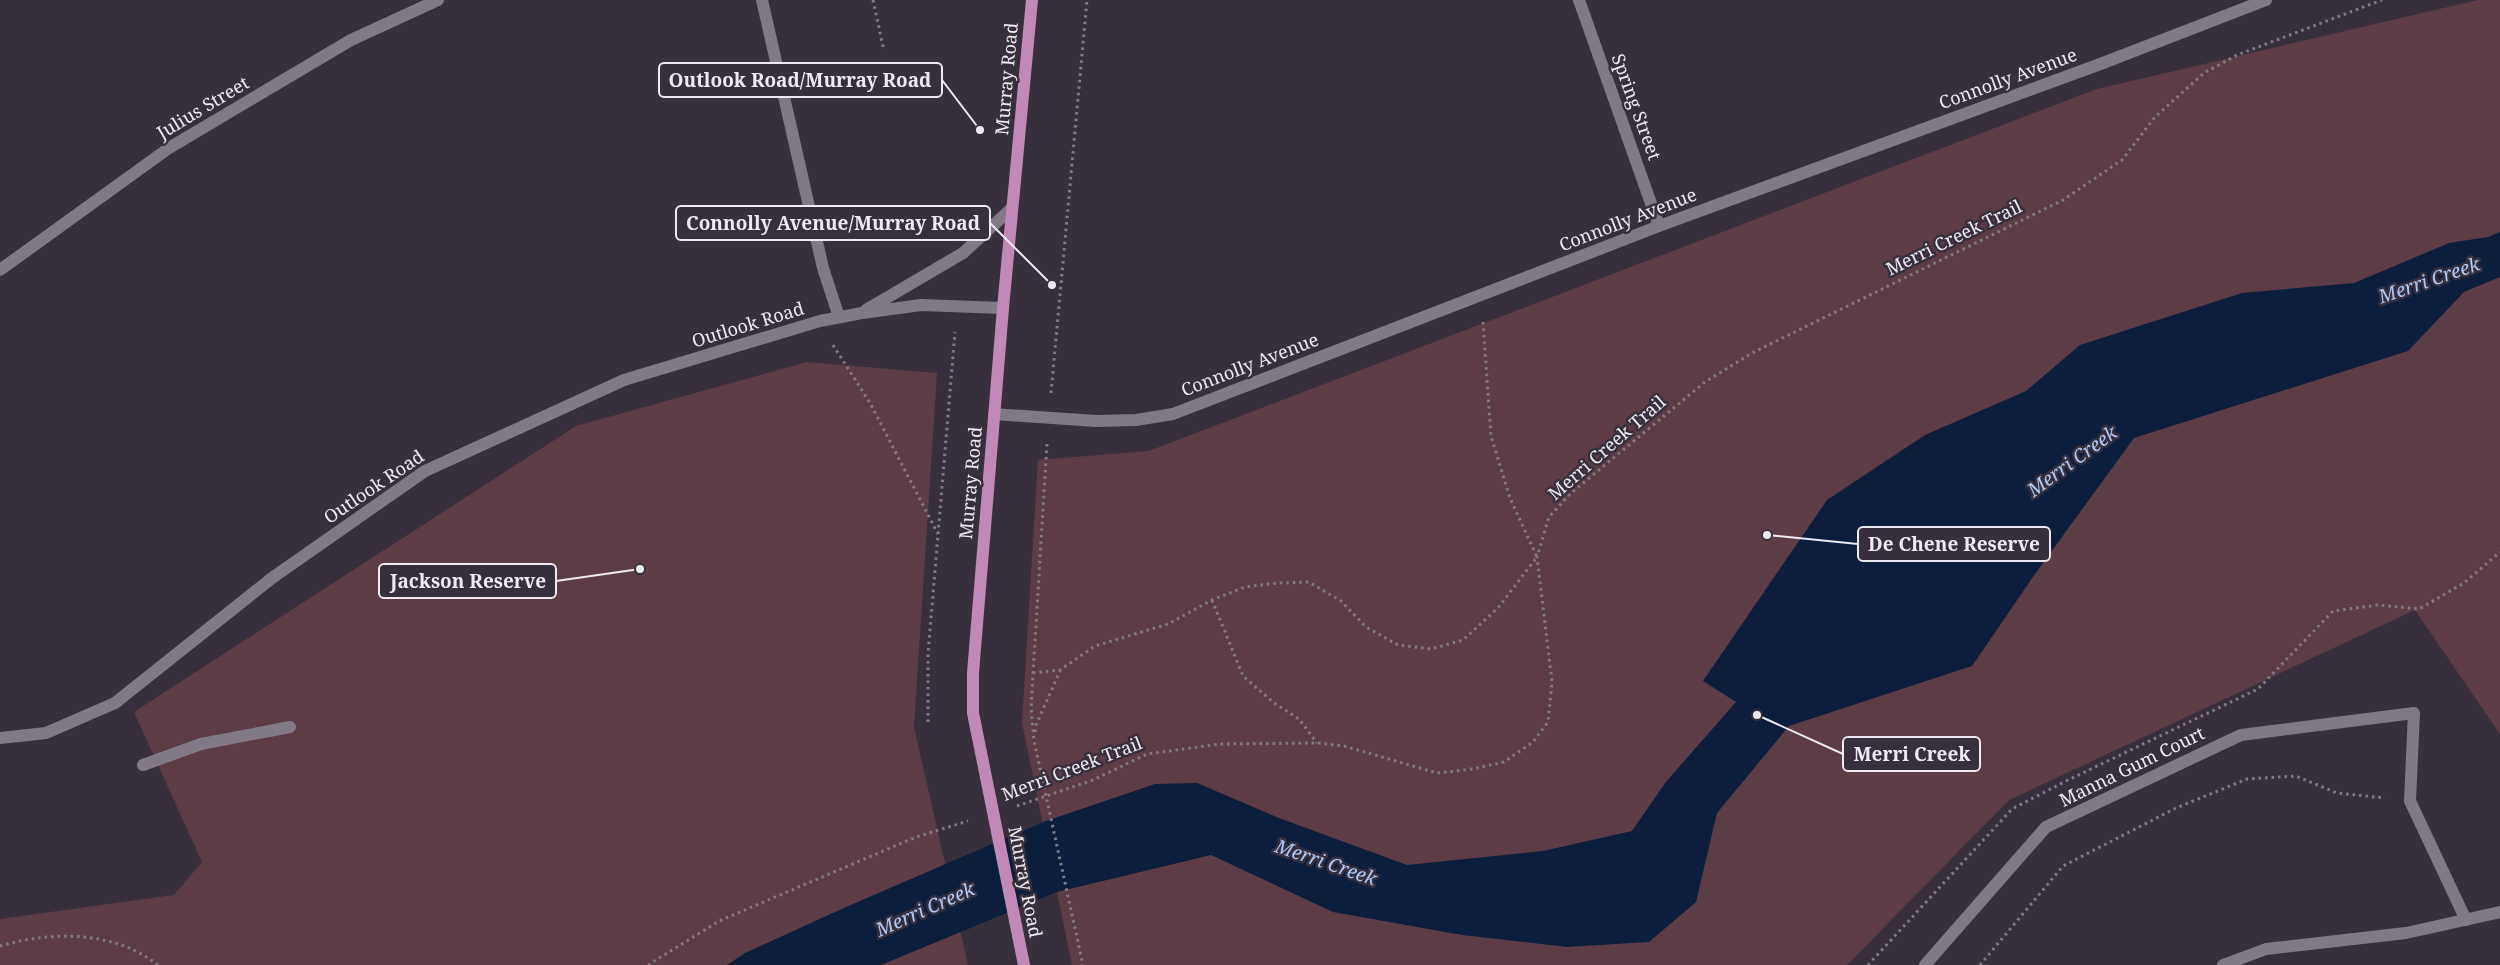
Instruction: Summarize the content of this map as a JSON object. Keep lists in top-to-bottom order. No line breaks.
{"streets":{"main road":["Murray Road"],"street":["Connolly Avenue","Spring Street","Julius Street","Outlook Road","Manna Gum Court"],"path":["Merri Creek Trail"]},"crossings":[["Murray Road","Connolly Avenue"],["Murray Road","Outlook Road"],["Connolly Avenue","Spring Street"]],"water":["Merri Creek"],"places":["Outlook Road/Murray Road","Connolly Avenue/Murray Road","De Chene Reserve","Jackson Reserve","Merri Creek"]}
